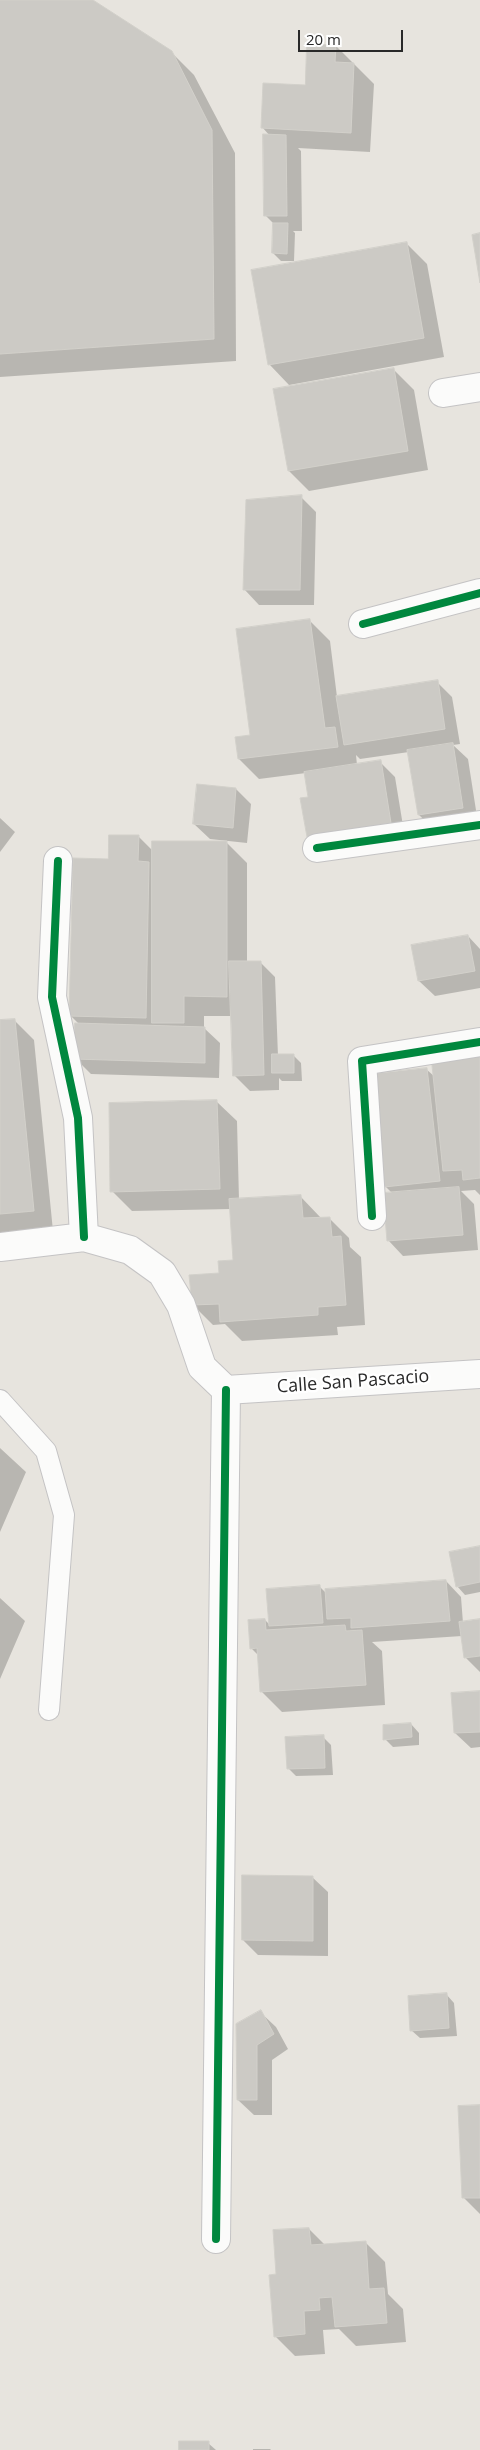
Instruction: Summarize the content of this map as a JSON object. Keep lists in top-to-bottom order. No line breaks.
{"streets":{"street":["Calle San Pascacio"]},"scale_bar":"20 m"}
